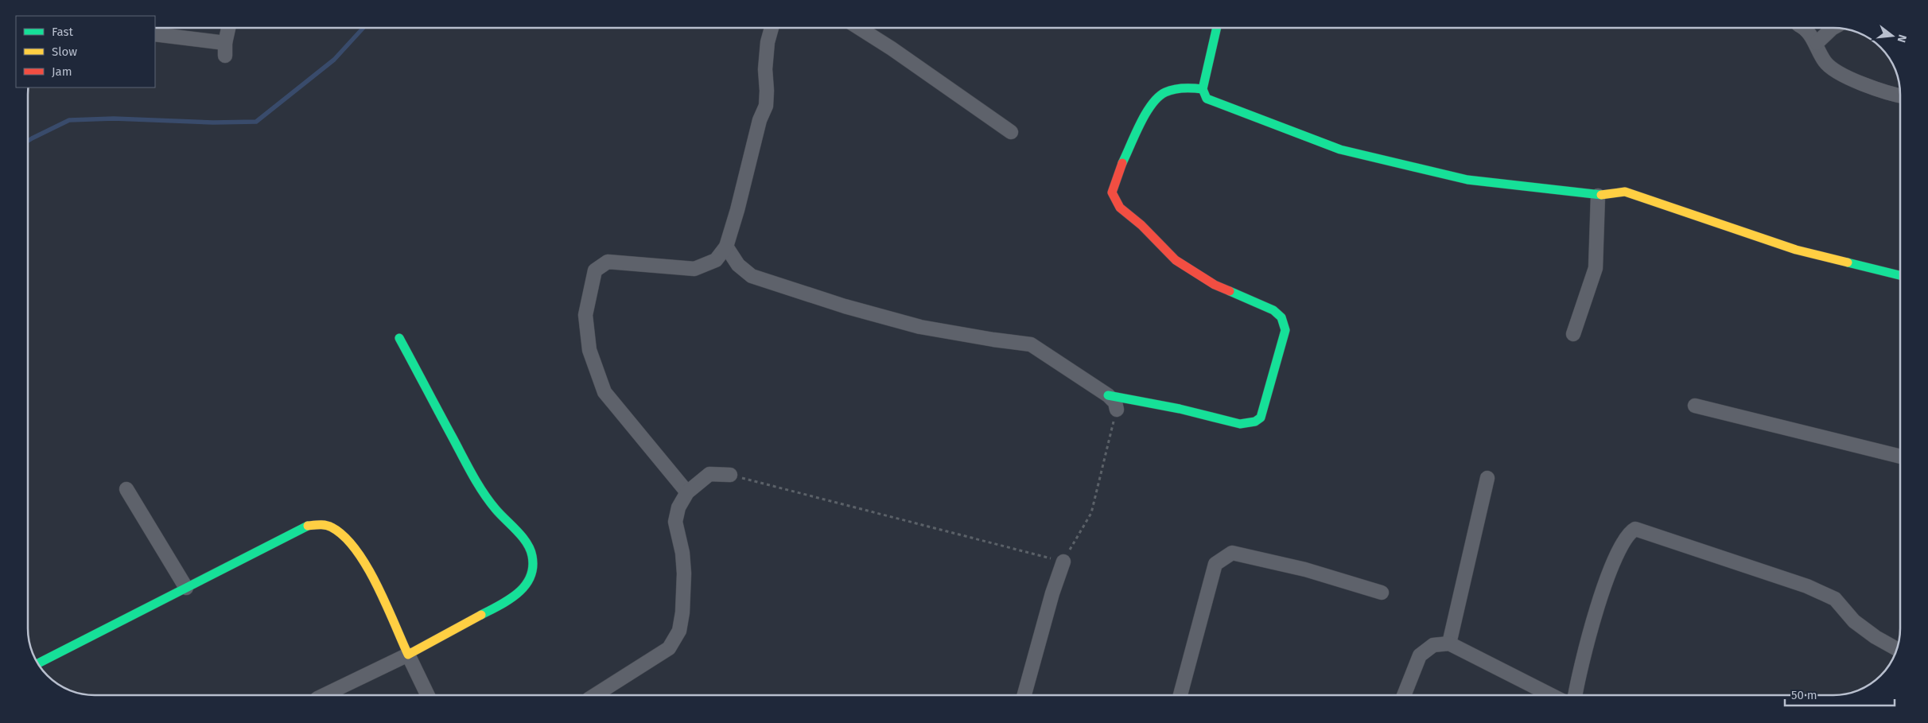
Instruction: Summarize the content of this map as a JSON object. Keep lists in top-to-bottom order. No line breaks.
{"legend":["Fast","Slow","Jam"],"scale_bar":"50 m","north":"right"}
